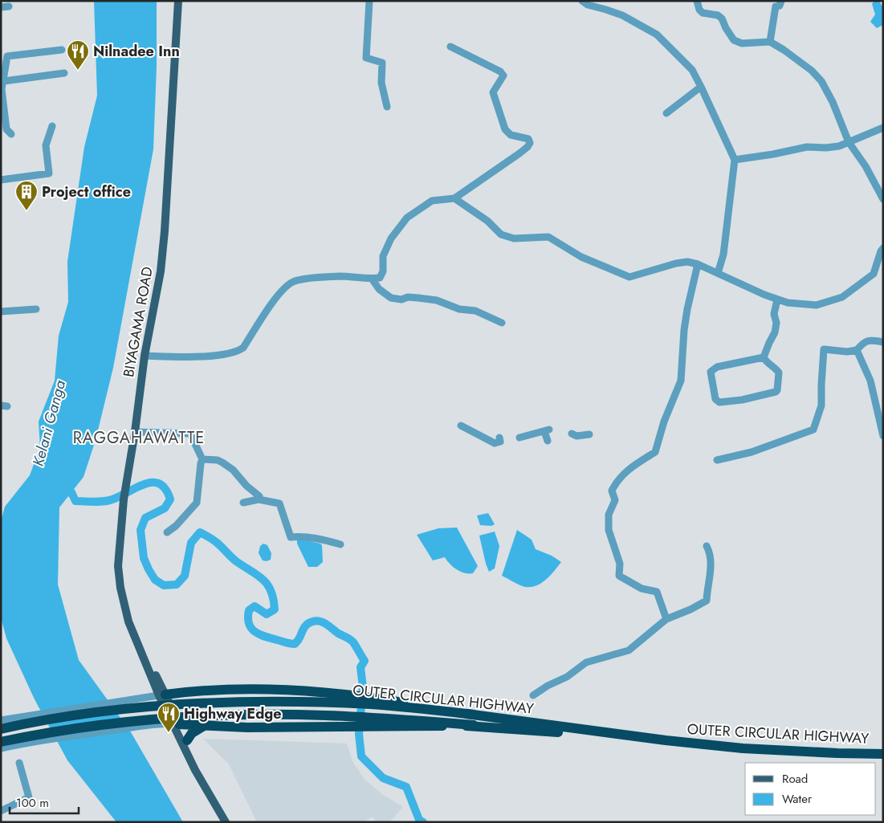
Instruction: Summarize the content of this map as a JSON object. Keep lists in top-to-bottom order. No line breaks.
{"streets":{"highway":["OUTER CIRCULAR HIGHWAY"],"main road":["BIYAGAMA ROAD"]},"districts":["RAGGAHAWATTE"],"water":["Kelani Ganga"],"places":{"restaurant":["Nilnadee Inn","Highway Edge"],"building":["Project office"]},"legend":["Road","Water"],"scale_bar":"100 m"}
